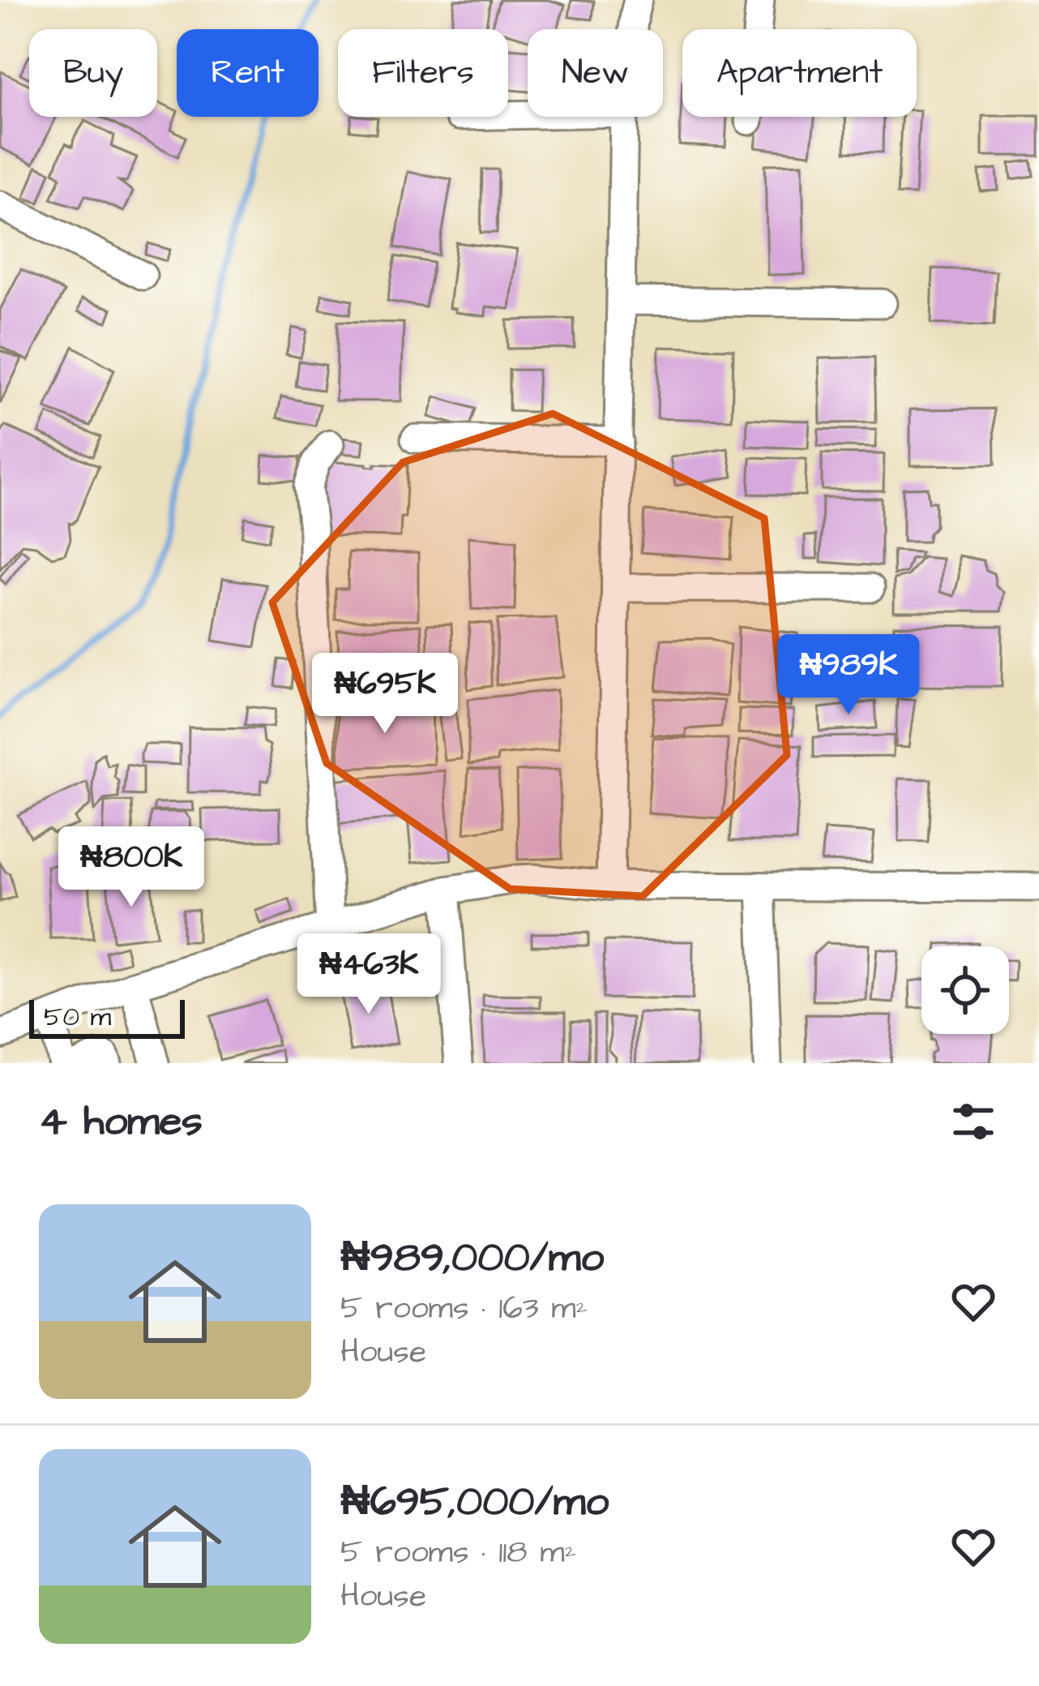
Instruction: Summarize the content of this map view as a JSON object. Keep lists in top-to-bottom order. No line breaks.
{"scale_bar":"50 m","page":{"chip":["Buy","Rent","Filters","New","Apartment"],"price":["₦989K","₦695K","₦800K","₦463K"],"scale":"50 m","heading":"4 homes","list":[{"name":"₦989,000/mo","note":"5 rooms · 163 m² · House"},{"name":"₦695,000/mo","note":"5 rooms · 118 m² · House"}]}}
